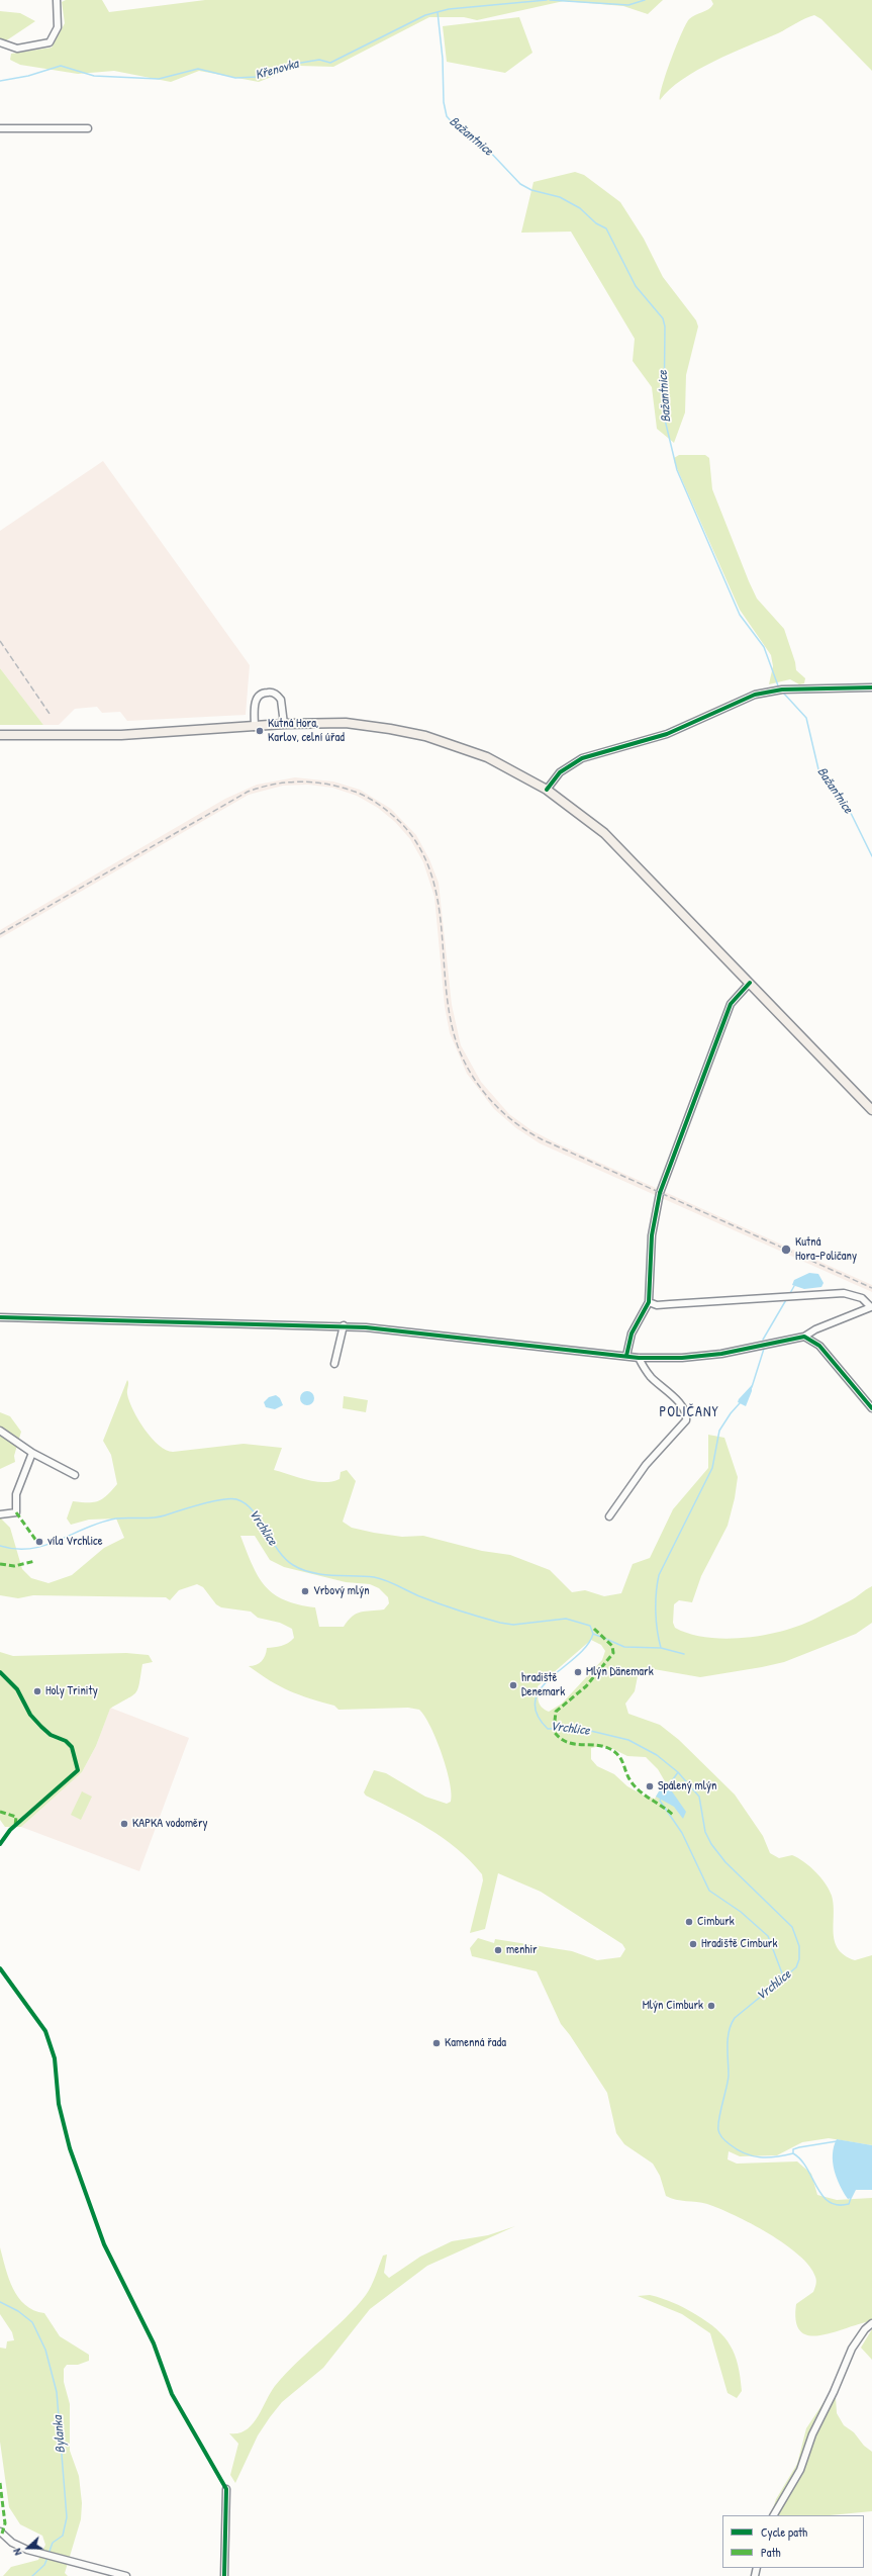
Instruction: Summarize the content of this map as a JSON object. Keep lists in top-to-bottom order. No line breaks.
{"districts":["POLIČANY"],"water":["Křenovka","Bažantnice","Vrchlice","Bylanka"],"places":["Kutná Hora, Karlov, celní úřad","Kutná Hora-Poličany","víla Vrchlice","Vrbový mlýn","Mlýn Dänemark","hradiště Denemark","Holy Trinity","Spálený mlýn","KAPKA vodoměry","Cimburk","Hradiště Cimburk","menhir","Mlýn Cimburk","Kamenná řada"],"legend":["Cycle path","Path"],"north":"left"}
